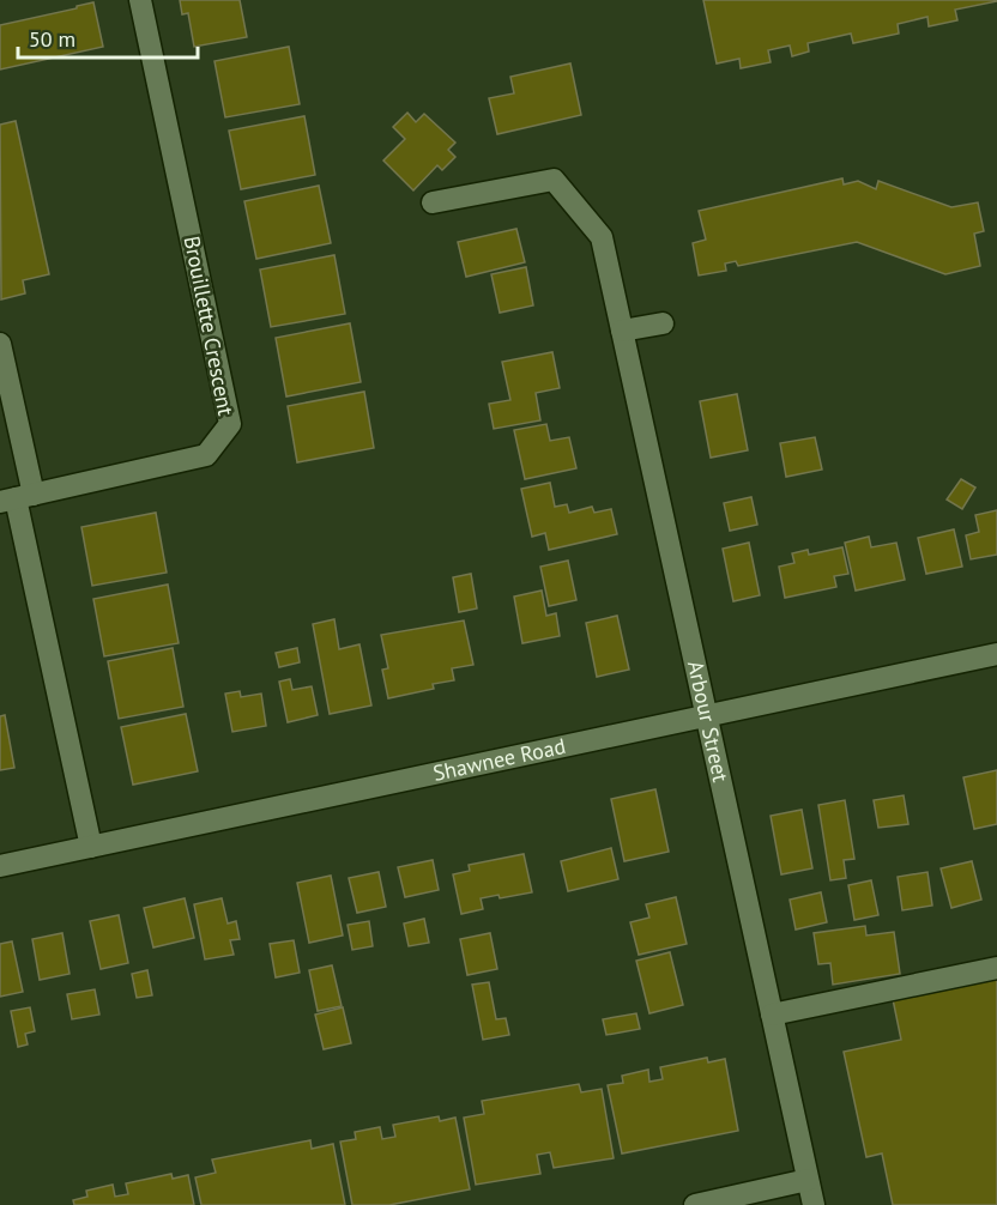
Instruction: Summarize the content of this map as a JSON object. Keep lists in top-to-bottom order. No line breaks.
{"streets":{"street":["Brouillette Crescent","Arbour Street","Shawnee Road"]},"crossings":[["Arbour Street","Shawnee Road"]],"scale_bar":"50 m"}
